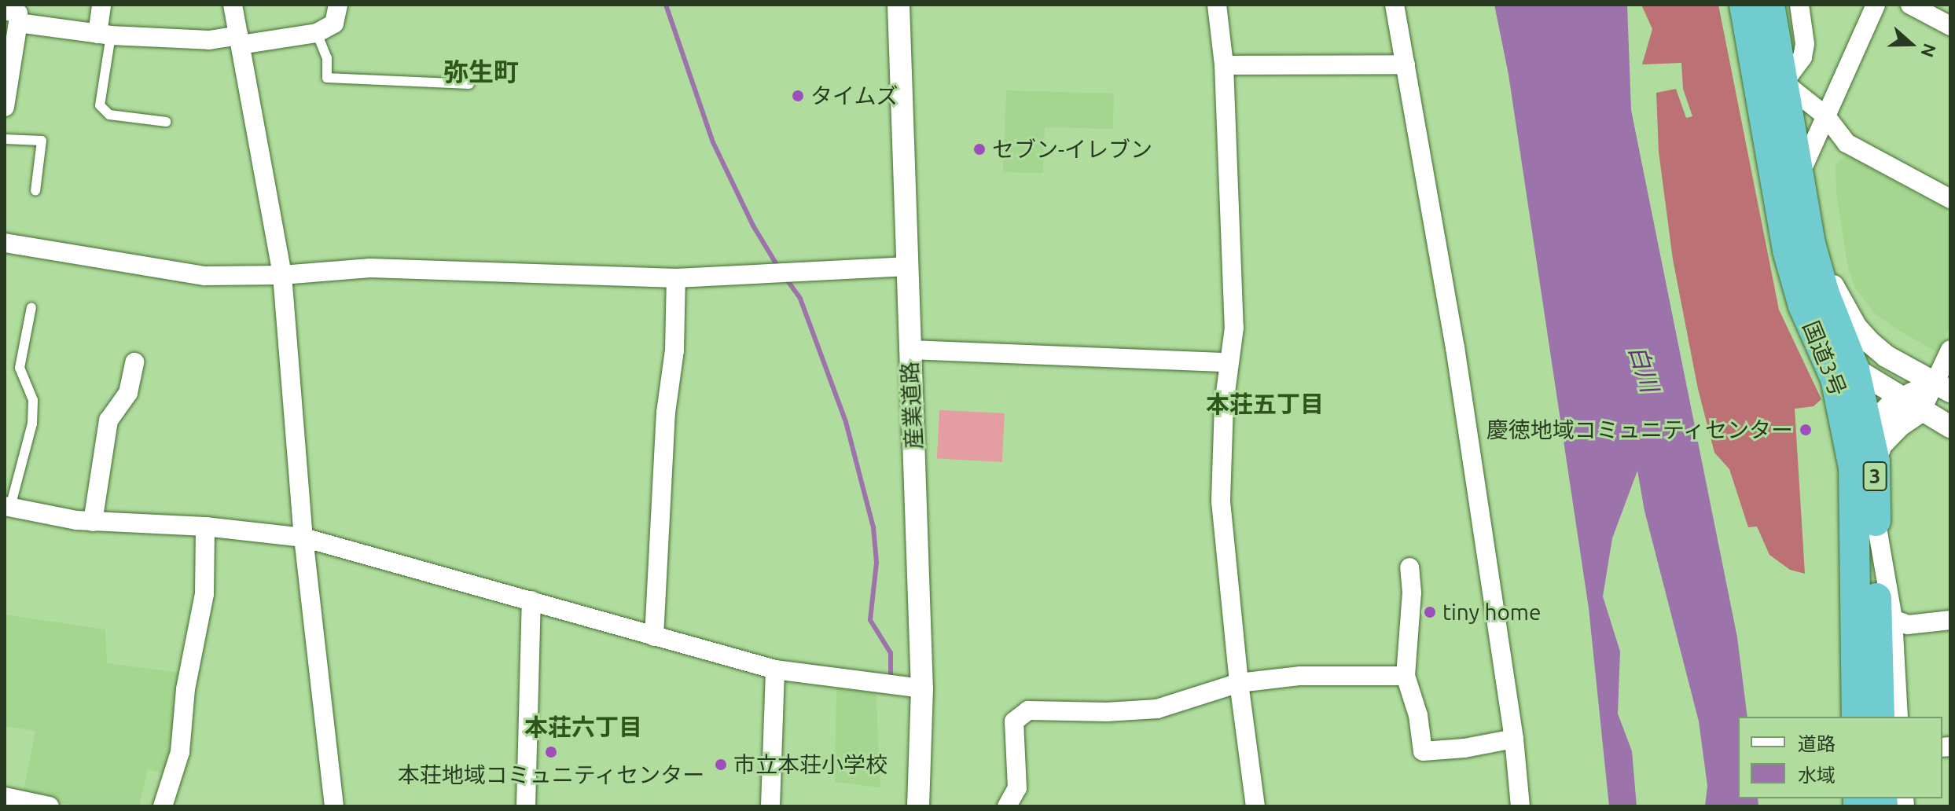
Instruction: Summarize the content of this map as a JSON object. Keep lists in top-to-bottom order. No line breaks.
{"streets":{"highway":["国道3号","3"],"street":["産業道路"]},"districts":["弥生町","本荘五丁目","本荘六丁目"],"water":["白川"],"places":["タイムズ","セブン-イレブン","慶徳地域コミュニティセンター","tiny home","本荘地域コミュニティセンター","市立本荘小学校"],"legend":["道路","水域"],"north":"right"}
